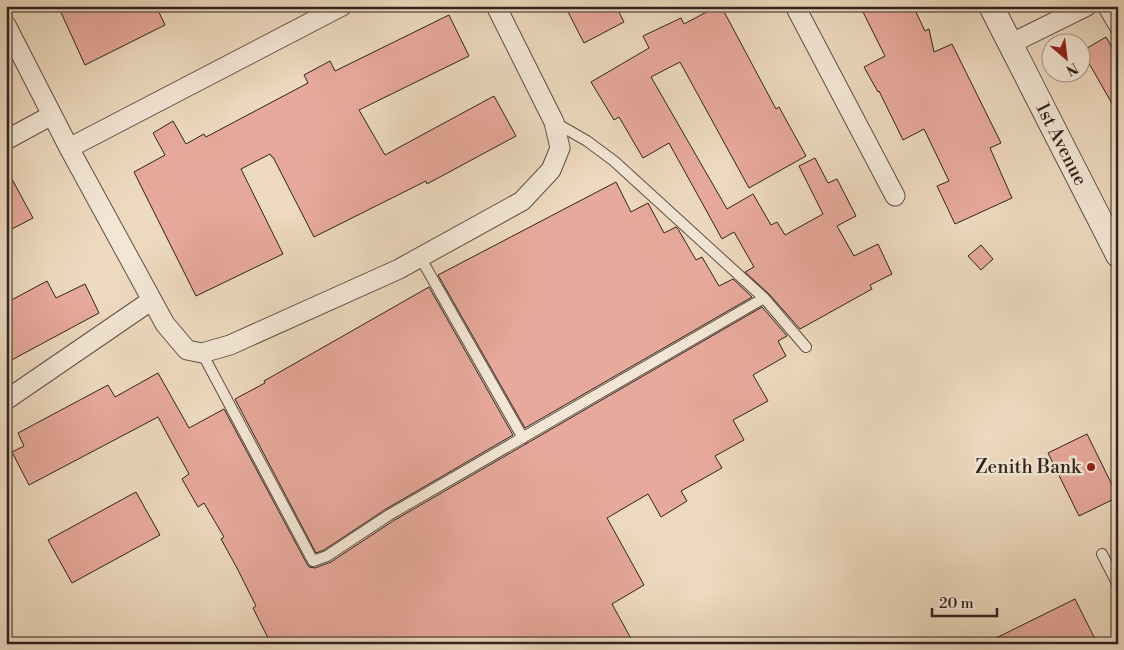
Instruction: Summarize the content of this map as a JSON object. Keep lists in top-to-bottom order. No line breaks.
{"streets":{"street":["1st Avenue"]},"places":["Zenith Bank"],"scale_bar":"20 m","north":"bottom right"}
